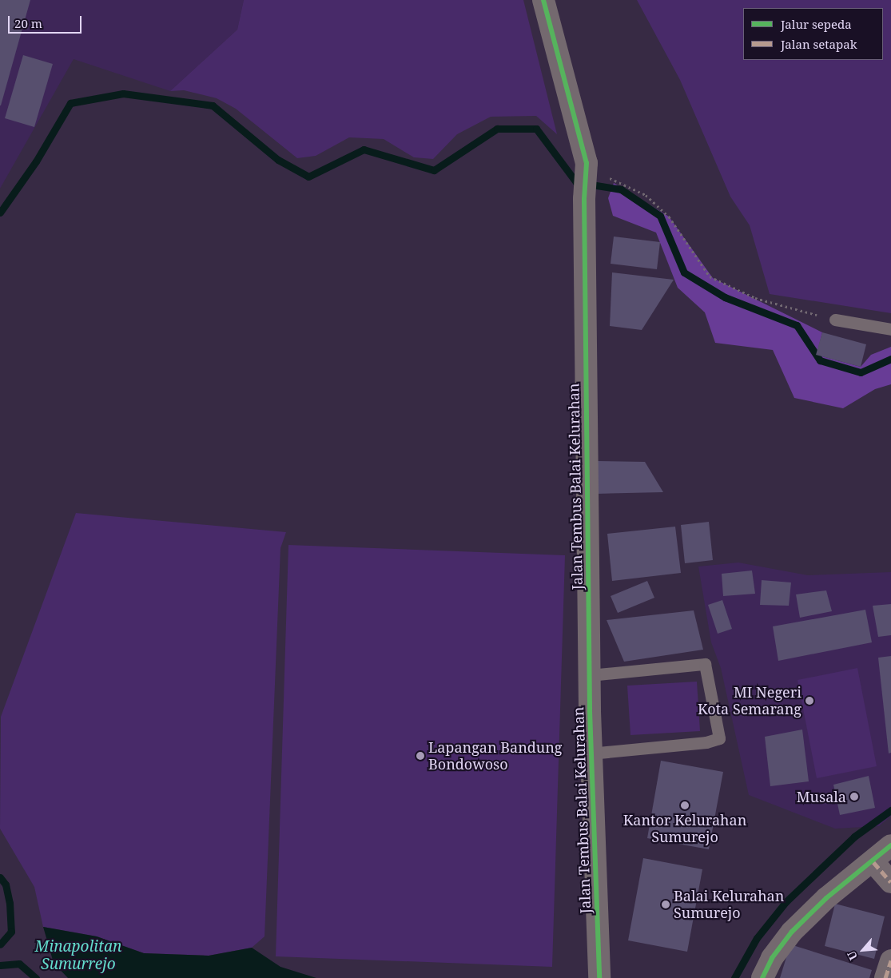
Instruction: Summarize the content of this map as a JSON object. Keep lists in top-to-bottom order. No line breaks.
{"streets":{"street":["Jalan Tembus Balai Kelurahan"]},"water":["Minapolitan Sumurrejo"],"places":["MI Negeri Kota Semarang","Lapangan Bandung Bondowoso","Musala","Kantor Kelurahan Sumurejo","Balai Kelurahan Sumurejo"],"legend":["Jalur sepeda","Jalan setapak"],"scale_bar":"20 m","north":"bottom left"}
